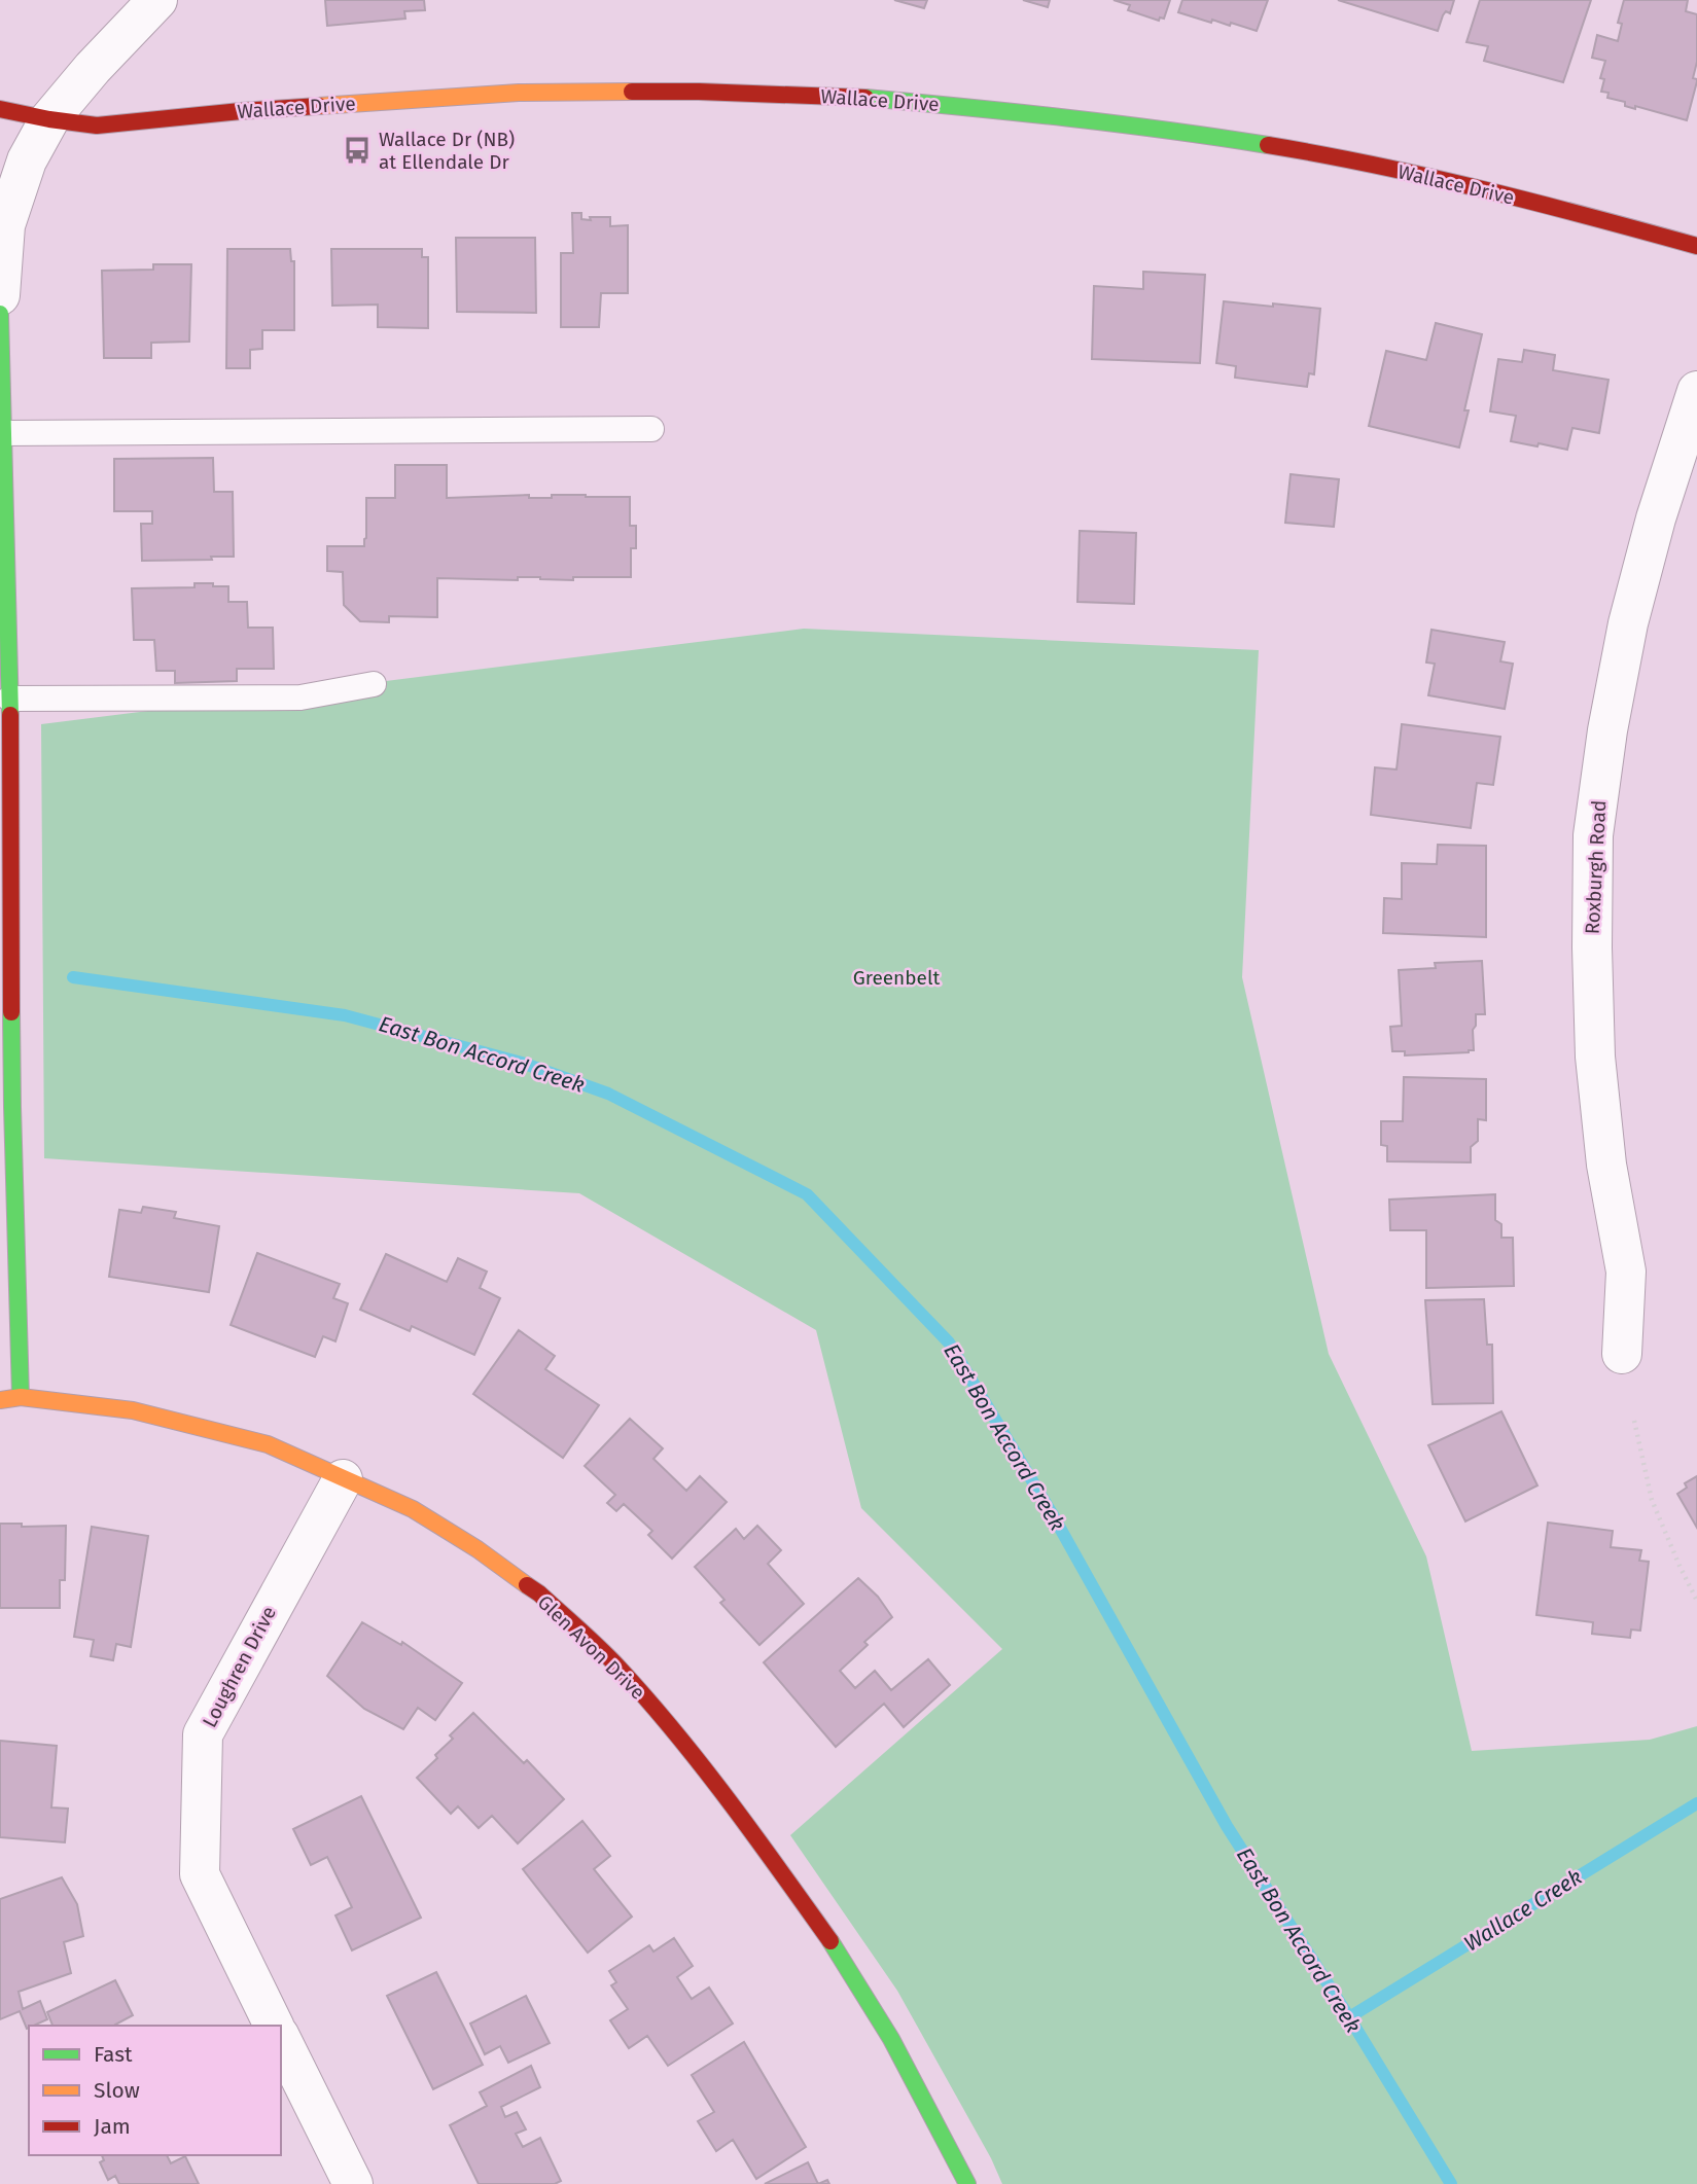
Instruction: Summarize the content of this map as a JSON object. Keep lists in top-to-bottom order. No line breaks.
{"streets":{"street":["Wallace Drive","Roxburgh Road","Glen Avon Drive","Loughren Drive"]},"crossings":[["Glen Avon Drive","Loughren Drive"]],"water":["East Bon Accord Creek","Wallace Creek"],"parks":["Greenbelt"],"places":{"bus stop":["Wallace Dr (NB) at Ellendale Dr"]},"legend":["Fast","Slow","Jam"]}
